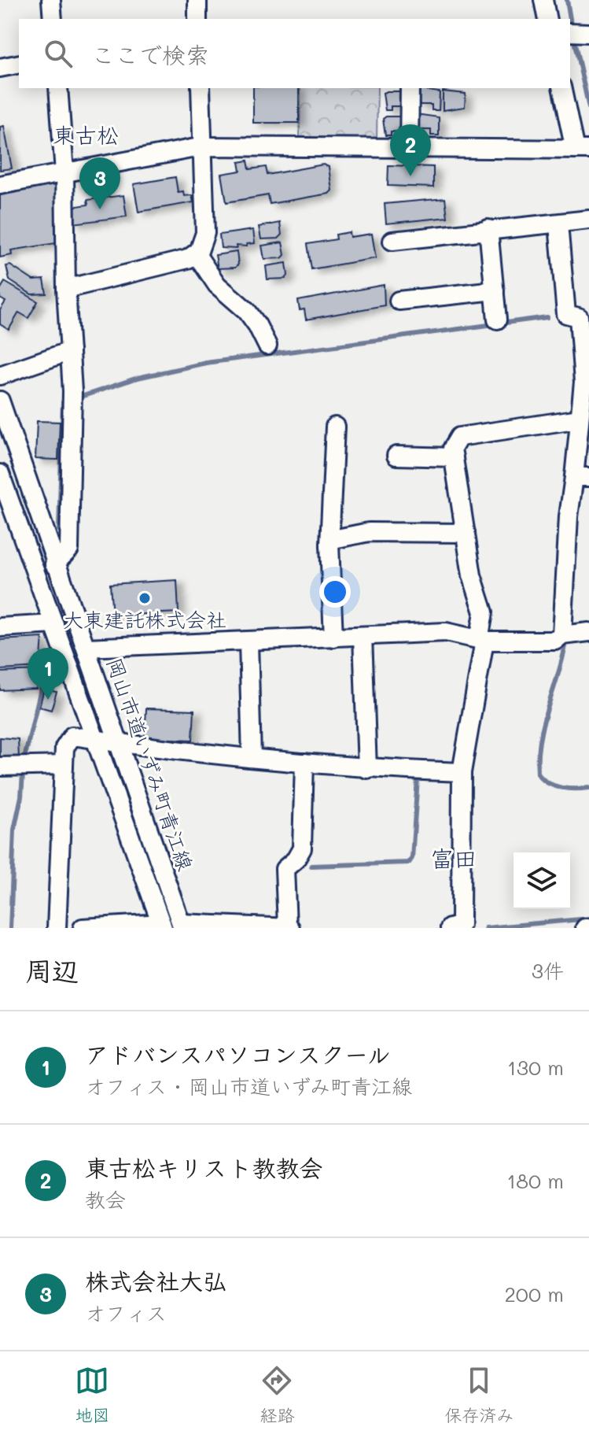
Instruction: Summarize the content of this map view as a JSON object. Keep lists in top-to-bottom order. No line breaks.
{"streets":{"street":["岡山市道いずみ町青江線"]},"districts":["東古松","富田"],"places":["大東建託株式会社"],"page":{"search":"ここで検索","pins":["2","3","1"],"heading":["周辺","3件"],"list":[{"mark":"1","name":"アドバンスパソコンスクール","note":"オフィス · 岡山市道いずみ町青江線","value":"130 m"},{"mark":"2","name":"東古松キリスト教教会","note":"教会","value":"180 m"},{"mark":"3","name":"株式会社大弘","note":"オフィス","value":"200 m"}],"nav":["地図","経路","保存済み"]}}
